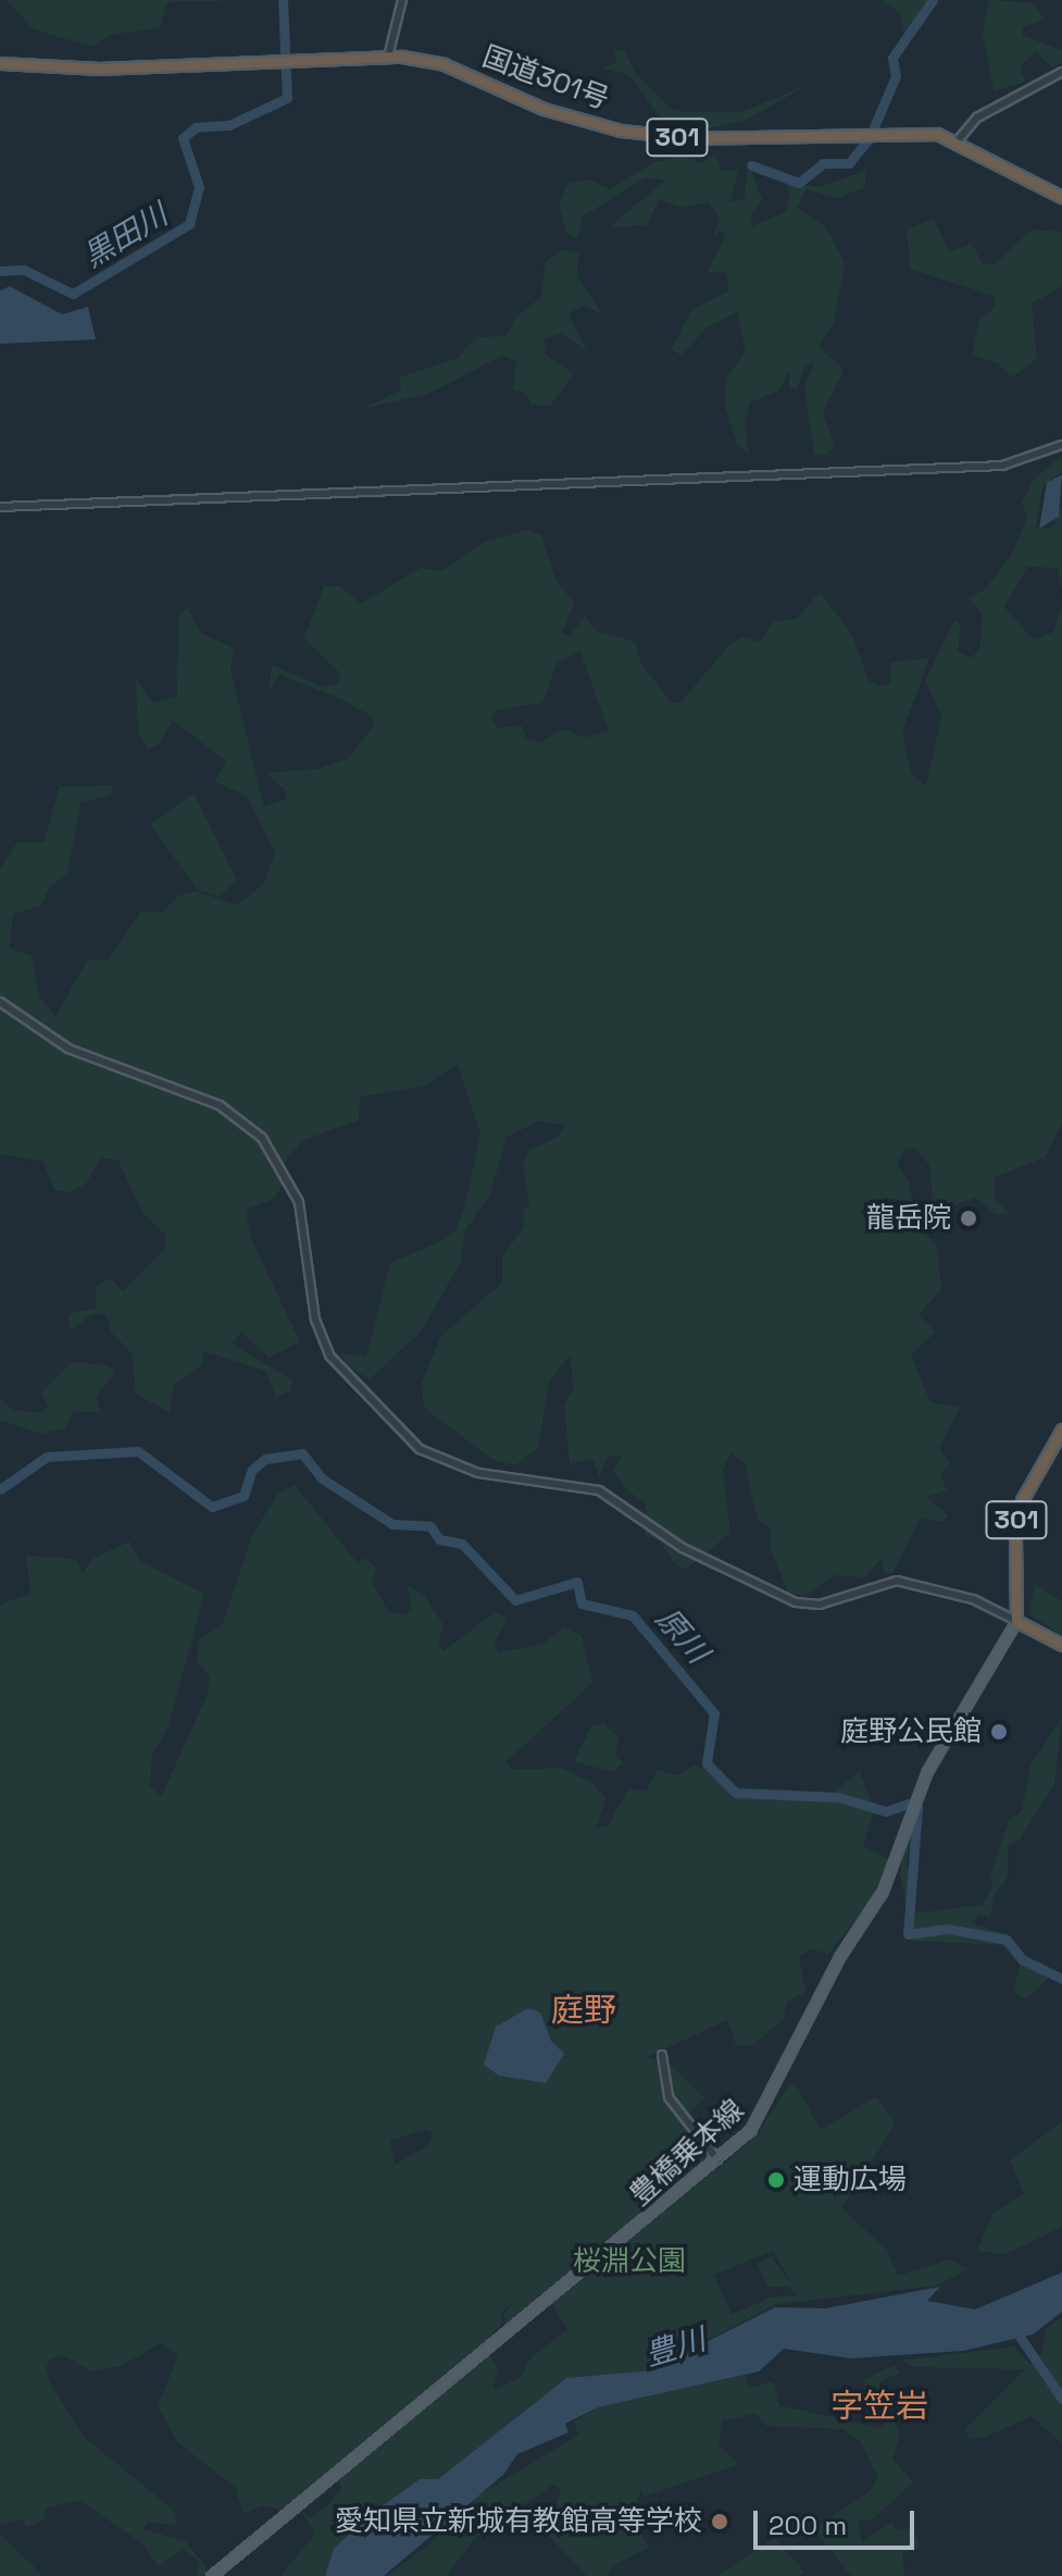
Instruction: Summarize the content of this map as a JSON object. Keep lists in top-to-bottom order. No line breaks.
{"streets":{"highway":["国道301号","301"],"main road":["豊橋乗本線"]},"crossings":[["301","豊橋乗本線"]],"districts":["庭野","字笠岩"],"water":["黒田川","原川","豊川"],"parks":["桜淵公園"],"places":["龍岳院","庭野公民館","運動広場","愛知県立新城有教館高等学校"],"scale_bar":"200 m"}
